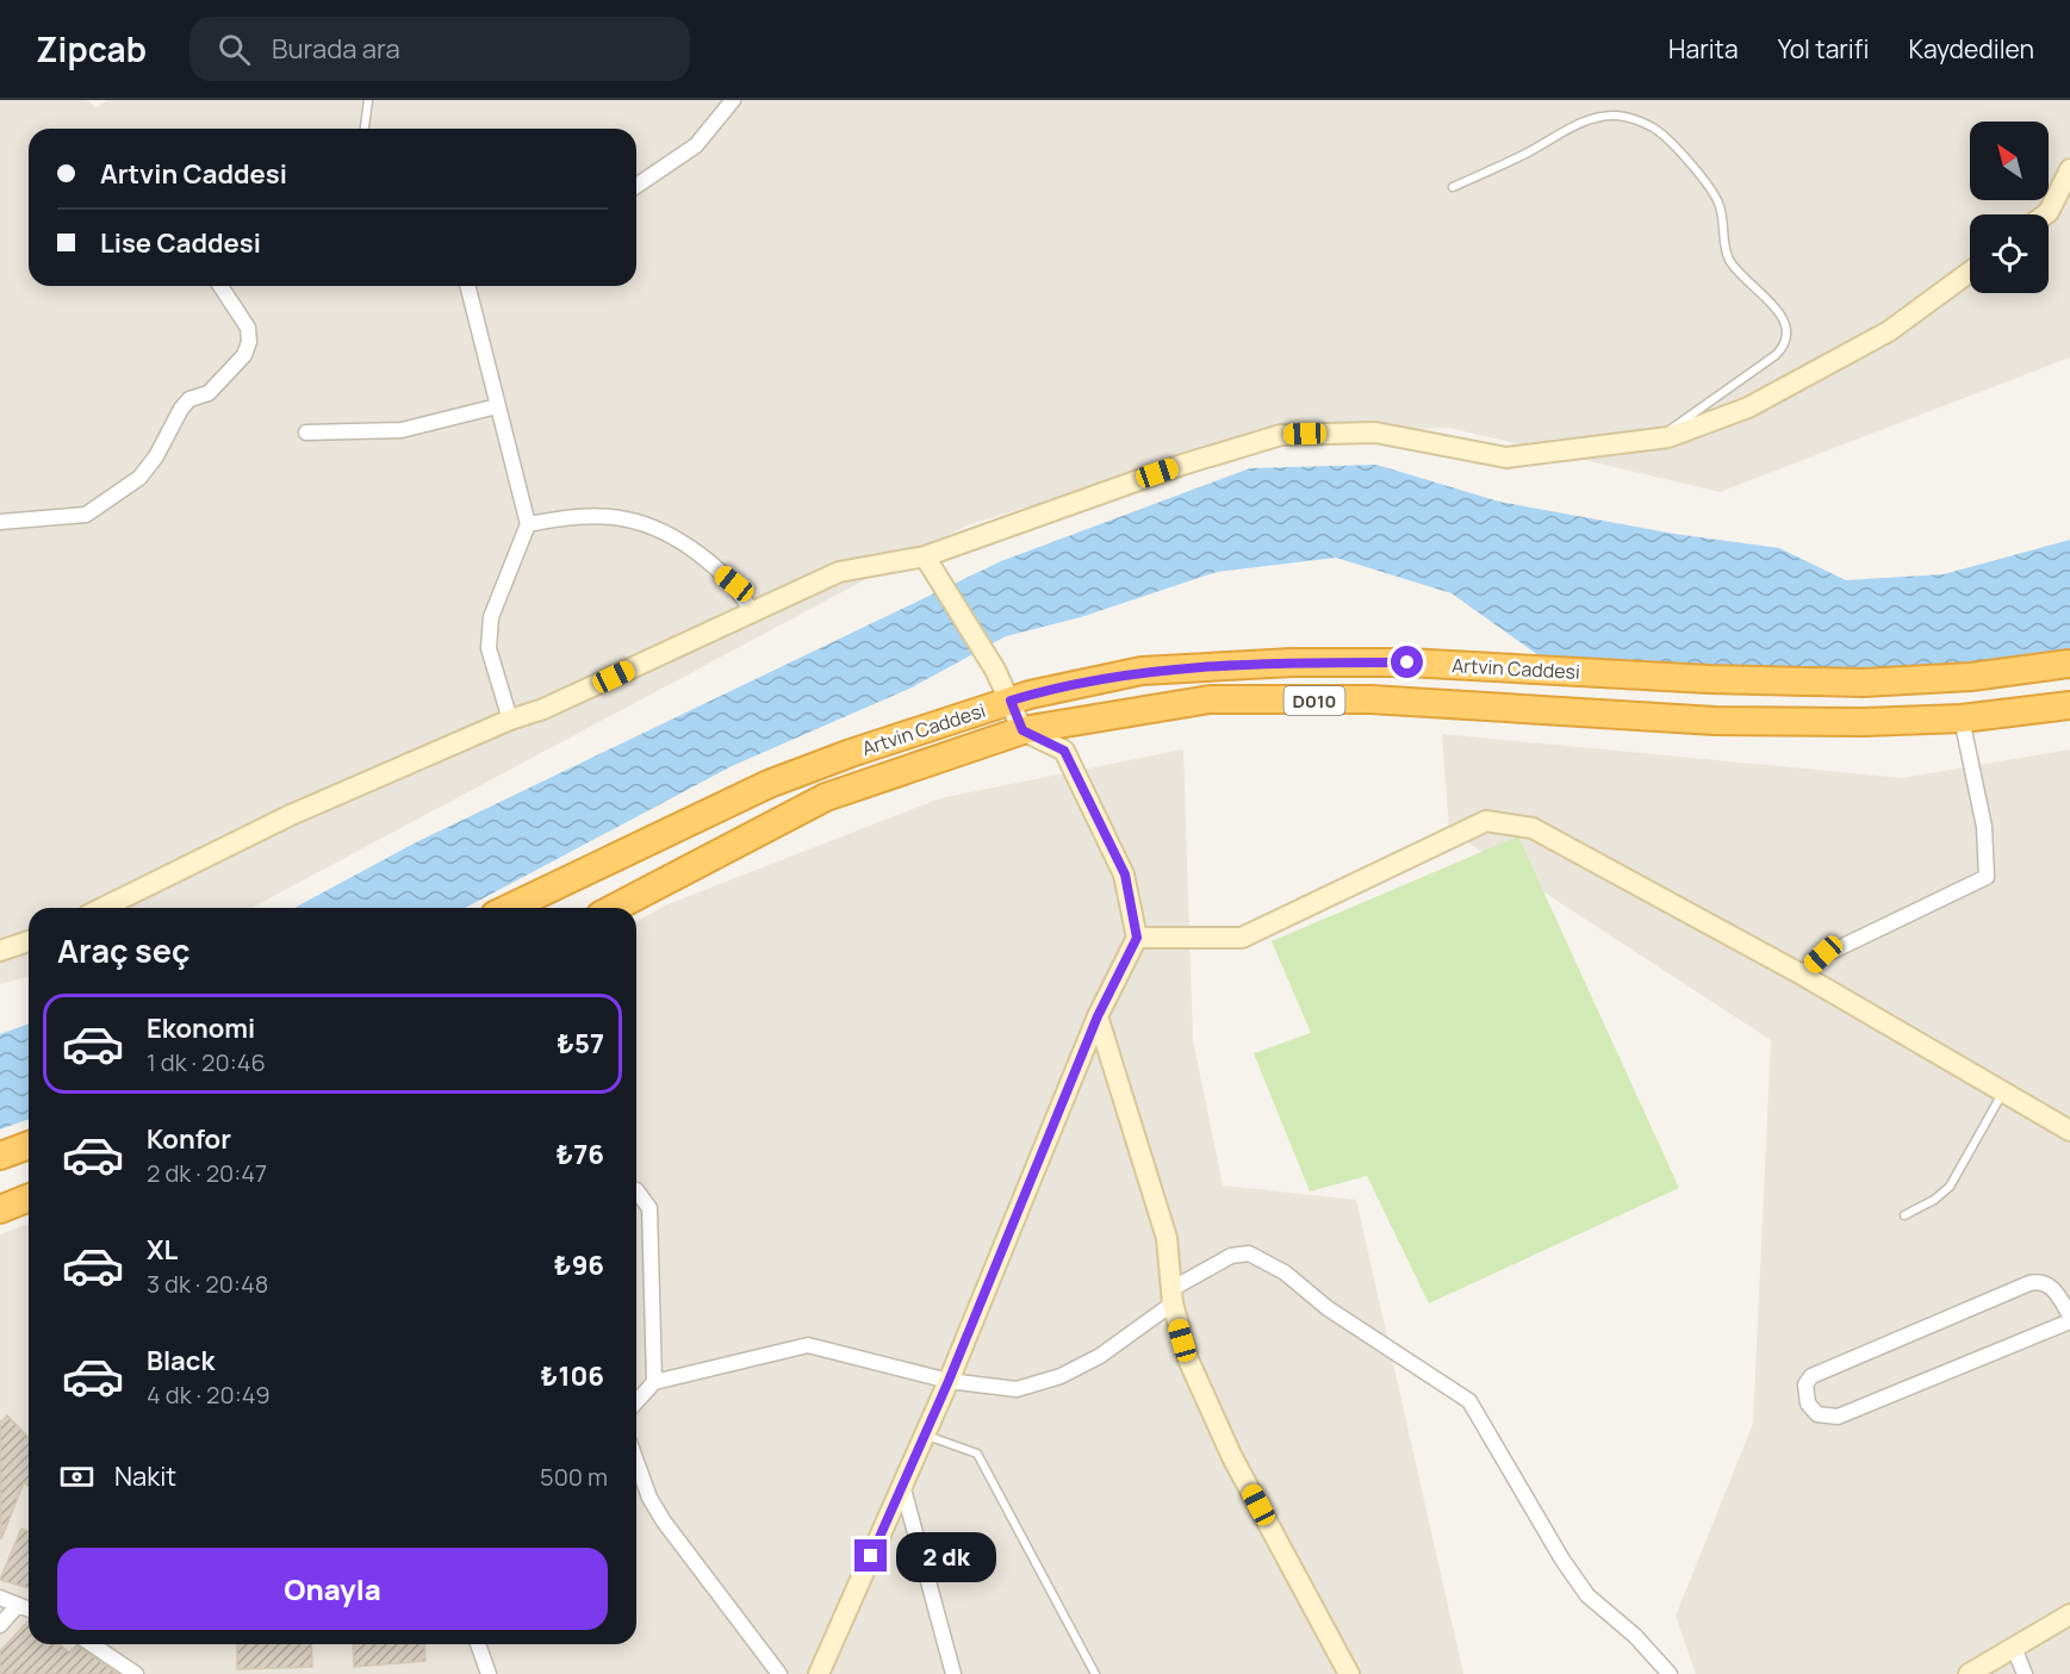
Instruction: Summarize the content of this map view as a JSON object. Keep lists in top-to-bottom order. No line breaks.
{"streets":{"highway":["Artvin Caddesi","D010"]},"north":"top left","page":{"header":"Zipcab","search":"Burada ara","nav":["Harita","Yol tarifi","Kaydedilen"],"banner":["Artvin Caddesi","Lise Caddesi"],"heading":"Araç seç","list":[{"name":"Ekonomi","note":"1 dk · 20:46","value":"₺57"},{"name":"Konfor","note":"2 dk · 20:47","value":"₺76"},{"name":"XL","note":"3 dk · 20:48","value":"₺96"},{"name":"Black","note":"4 dk · 20:49","value":"₺106"}],"pay":["Nakit","500 m"],"bubble":"2 dk","buttons":"Onayla"}}
